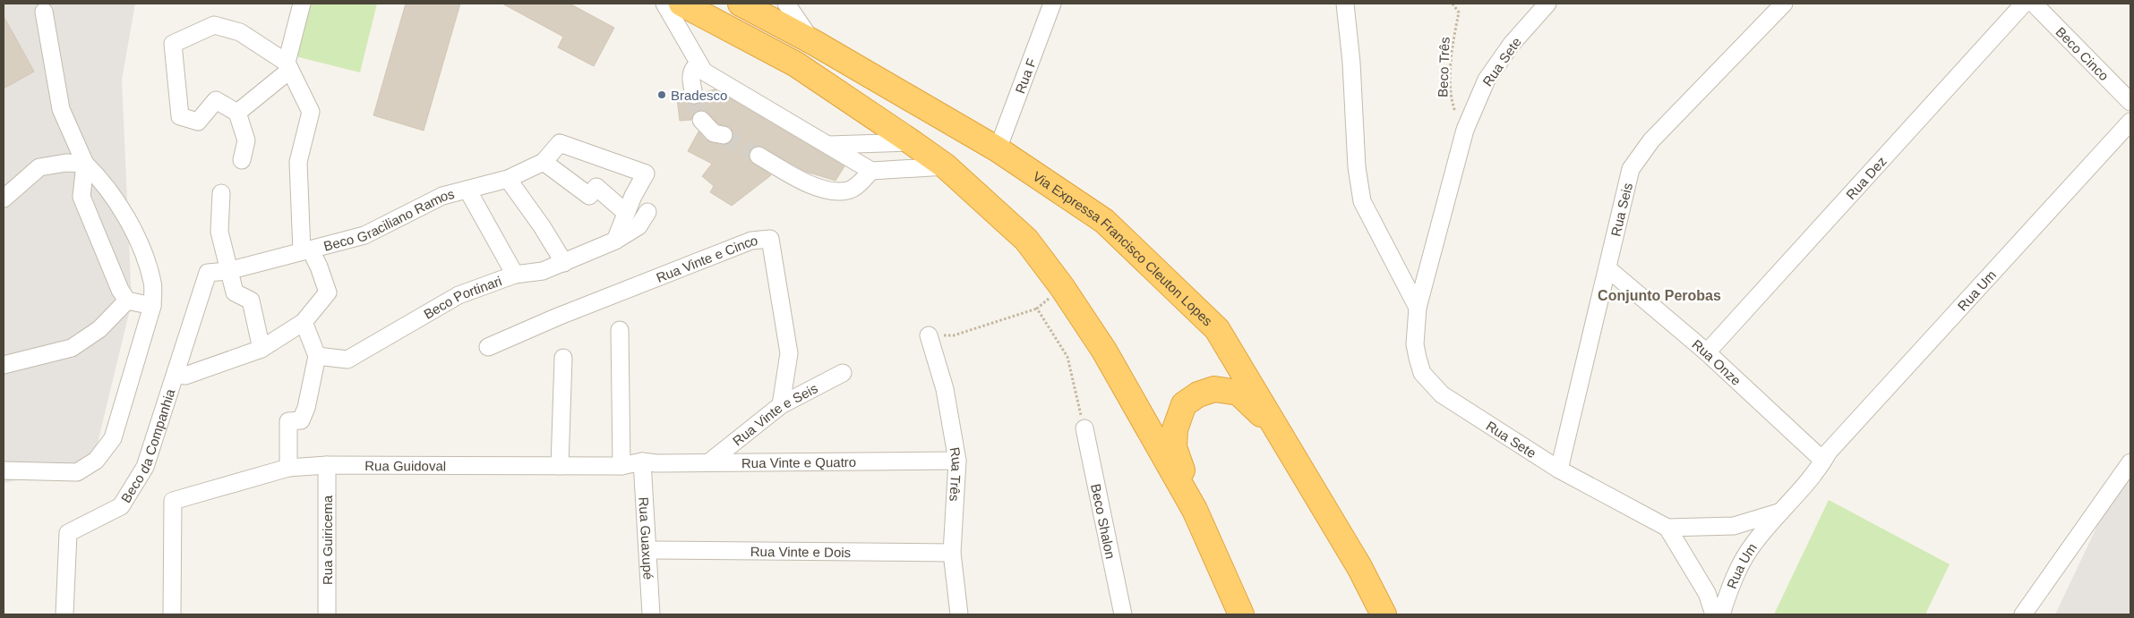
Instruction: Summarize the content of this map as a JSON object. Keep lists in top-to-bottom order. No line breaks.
{"streets":{"highway":["Via Expressa Francisco Cleuton Lopes"],"street":["Beco Cinco","Rua Sete","Rua F","Rua Dez","Rua Seis","Beco Graciliano Ramos","Rua Vinte e Cinco","Rua Um","Beco Portinari","Rua Onze","Rua Vinte e Seis","Beco da Companhia","Rua Vinte e Quatro","Rua Guidoval","Rua Três","Beco Shalon","Rua Guaxupé","Rua Guiricema","Rua Vinte e Dois"],"path":["Beco Três"]},"crossings":[["Rua Sete","Beco Três"],["Rua Sete","Rua Seis"],["Rua Sete","Rua Um"],["Rua F","Via Expressa Francisco Cleuton Lopes"],["Rua Dez","Rua Onze"],["Rua Seis","Rua Onze"],["Beco Graciliano Ramos","Beco da Companhia"],["Rua Vinte e Cinco","Rua Vinte e Seis"],["Rua Um","Rua Onze"],["Rua Vinte e Seis","Rua Vinte e Quatro"],["Rua Vinte e Quatro","Rua Guidoval"],["Rua Vinte e Quatro","Rua Três"],["Rua Vinte e Quatro","Rua Guaxupé"],["Rua Guidoval","Rua Guaxupé"],["Rua Guidoval","Rua Guiricema"],["Rua Três","Rua Vinte e Dois"],["Rua Guaxupé","Rua Vinte e Dois"]],"districts":["Conjunto Perobas"],"places":["Bradesco"]}
